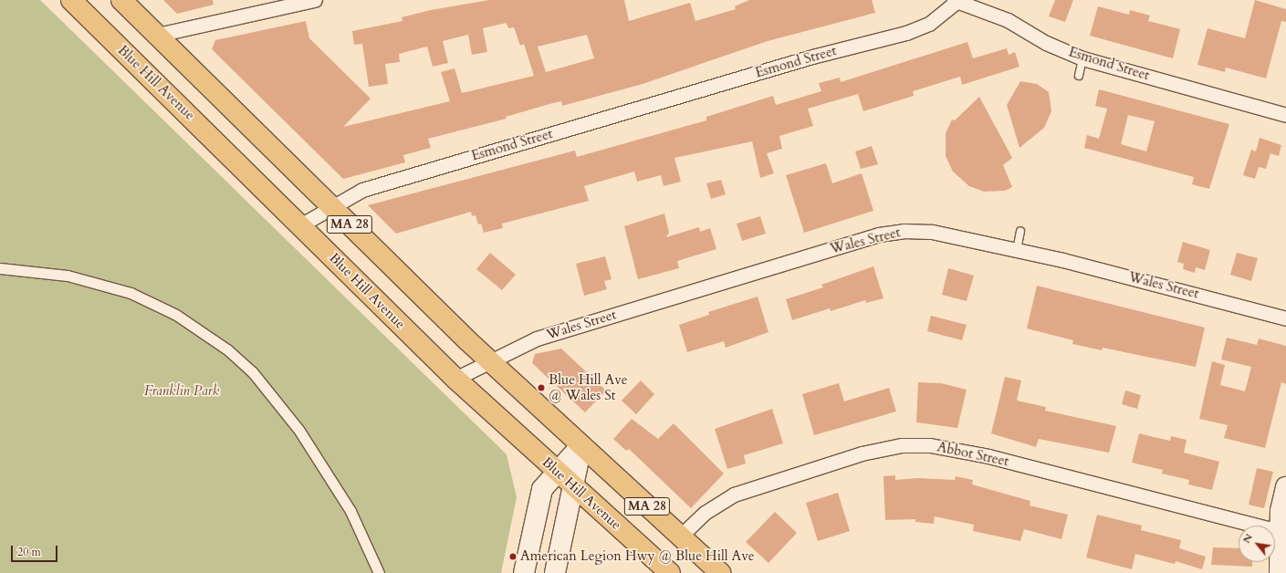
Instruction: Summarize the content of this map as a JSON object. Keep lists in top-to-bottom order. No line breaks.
{"streets":{"main road":["Blue Hill Avenue","MA 28"],"street":["Esmond Street","Wales Street","Abbot Street"]},"crossings":[["Esmond Street","Blue Hill Avenue"],["Esmond Street","MA 28"],["Blue Hill Avenue","Wales Street"],["MA 28","Wales Street"],["MA 28","Abbot Street"]],"parks":["Franklin Park"],"places":["Blue Hill Ave @ Wales St","American Legion Hwy @ Blue Hill Ave"],"scale_bar":"20 m","north":"top left"}
